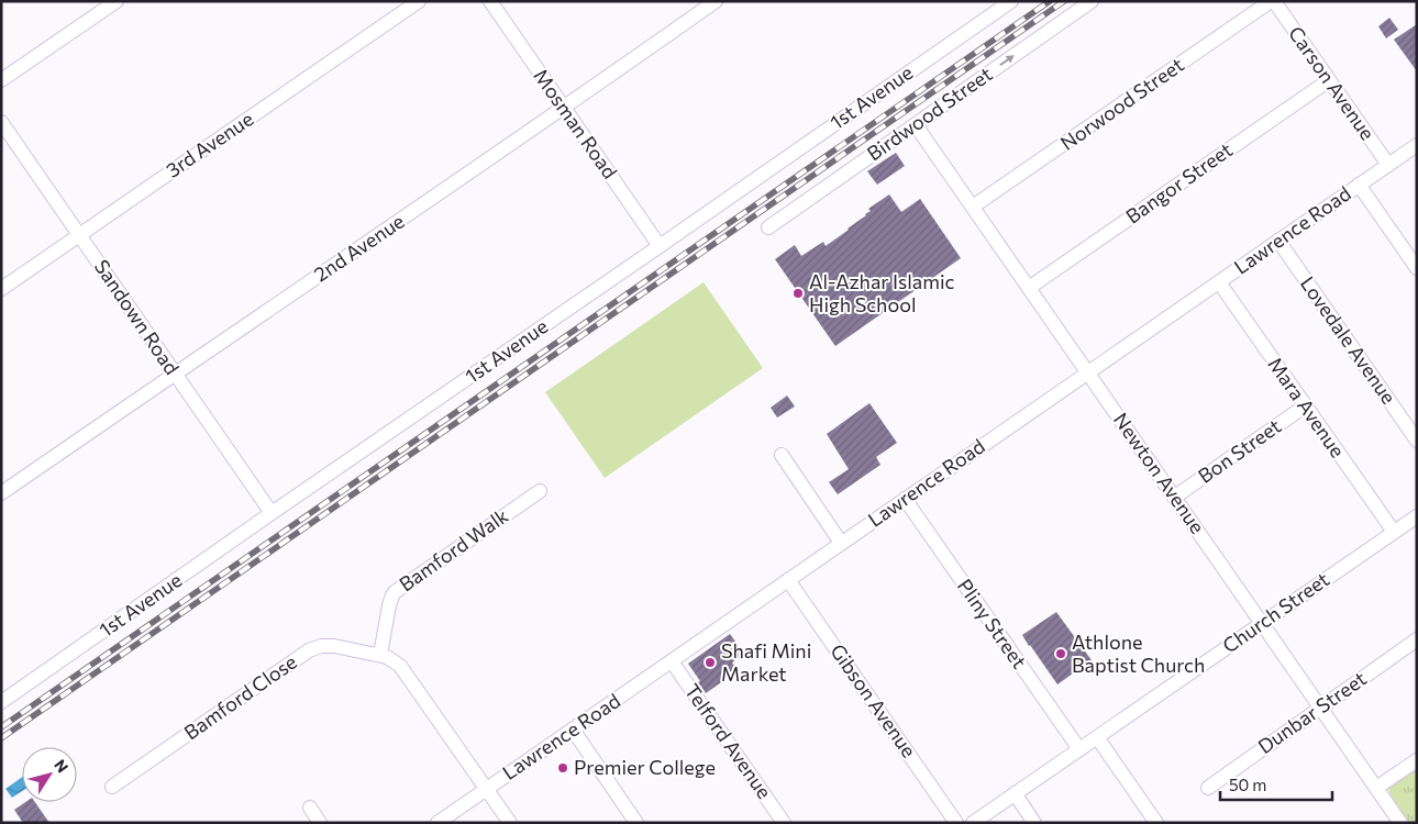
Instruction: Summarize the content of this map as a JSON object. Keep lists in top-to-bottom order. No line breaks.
{"streets":{"street":["Carson Avenue","1st Avenue","Norwood Street","Birdwood Street","Mosman Road","3rd Avenue","Bangor Street","Lawrence Road","2nd Avenue","Sandown Road","Lovedale Avenue","Mara Avenue","Bon Street","Newton Avenue","Bamford Walk","Church Street","Pliny Street","Bamford Close","Gibson Avenue","Dunbar Street","Telford Avenue"]},"crossings":[["Carson Avenue","Norwood Street"],["Carson Avenue","Bangor Street"],["Carson Avenue","Lawrence Road"],["1st Avenue","Mosman Road"],["1st Avenue","Sandown Road"],["Norwood Street","Newton Avenue"],["Birdwood Street","Newton Avenue"],["Mosman Road","2nd Avenue"],["3rd Avenue","Sandown Road"],["Bangor Street","Newton Avenue"],["Lawrence Road","Lovedale Avenue"],["Lawrence Road","Mara Avenue"],["Lawrence Road","Newton Avenue"],["Lawrence Road","Pliny Street"],["Lawrence Road","Gibson Avenue"],["Lawrence Road","Telford Avenue"],["2nd Avenue","Sandown Road"],["Mara Avenue","Bon Street"],["Mara Avenue","Church Street"],["Bon Street","Newton Avenue"],["Newton Avenue","Church Street"],["Newton Avenue","Dunbar Street"],["Bamford Walk","Bamford Close"],["Church Street","Pliny Street"]],"one_way":["Birdwood Street"],"places":["Al-Azhar Islamic High School","Athlone Baptist Church","Shafi Mini Market","Premier College"],"scale_bar":"50 m","north":"top right"}
